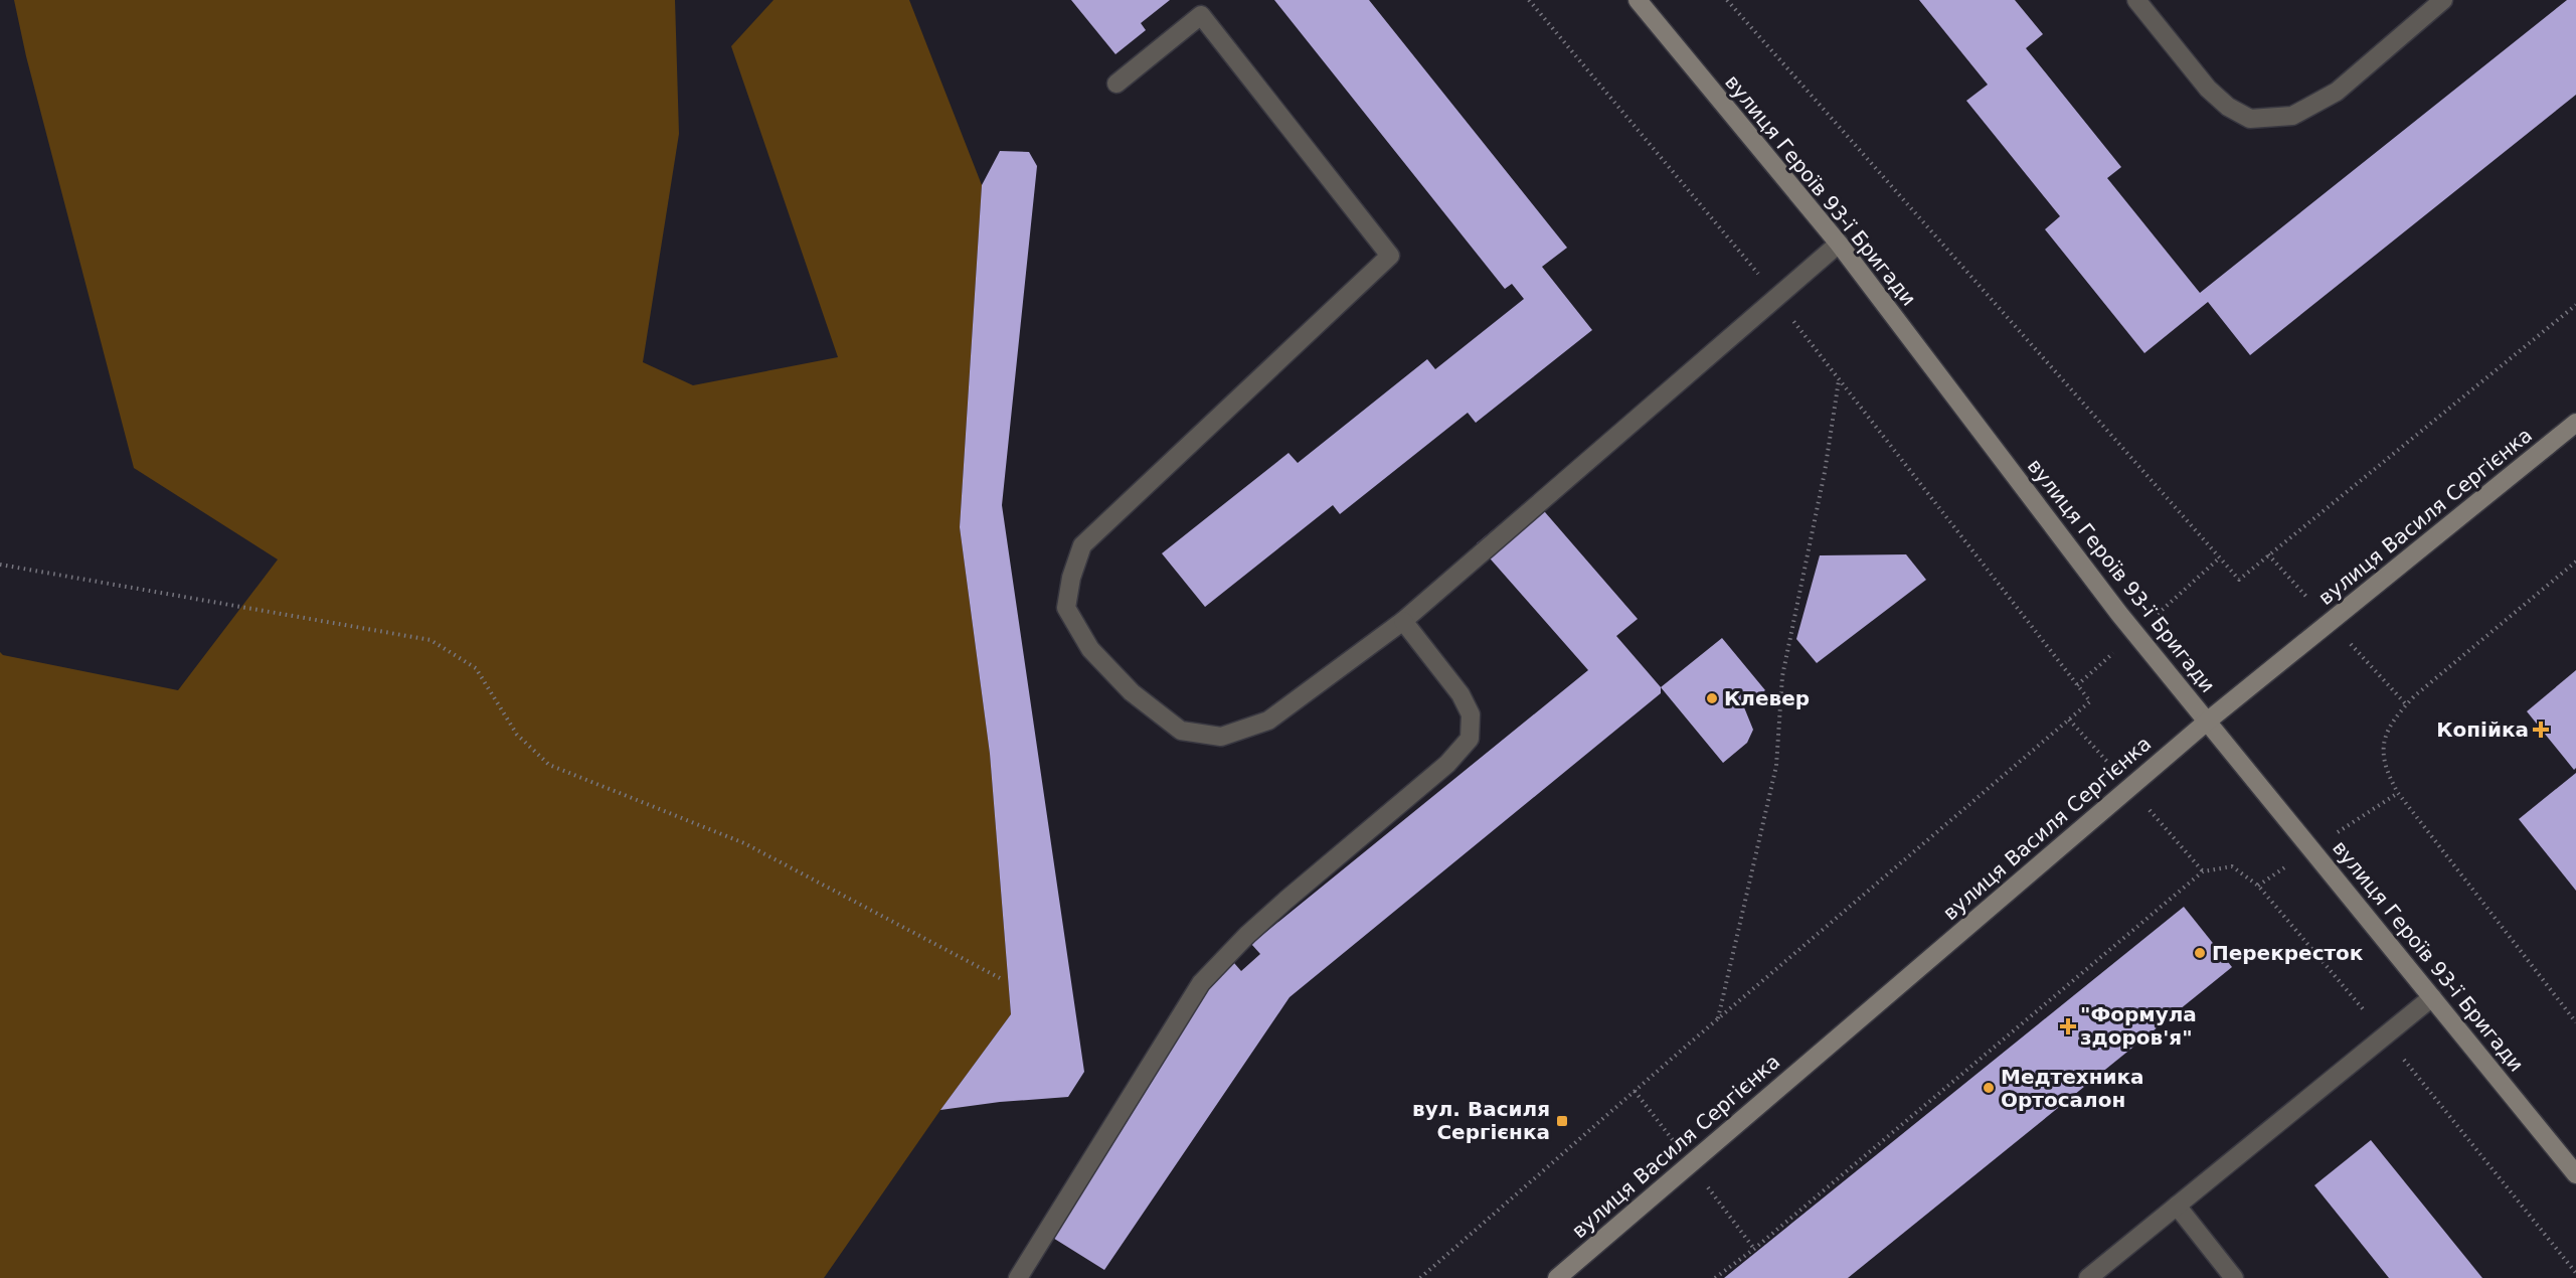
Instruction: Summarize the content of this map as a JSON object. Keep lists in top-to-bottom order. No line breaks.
{"streets":{"street":["вулиця Героїв 93-ї Бригади","вулиця Василя Сергієнка"]},"crossings":[["вулиця Героїв 93-ї Бригади","вулиця Василя Сергієнка"]],"places":{"other":["Клевер","Перекресток","Медтехника Ортосалон"],"health":["Копійка","\"Формула здоров'я\""],"transit":["вул. Василя Сергієнка"]}}
